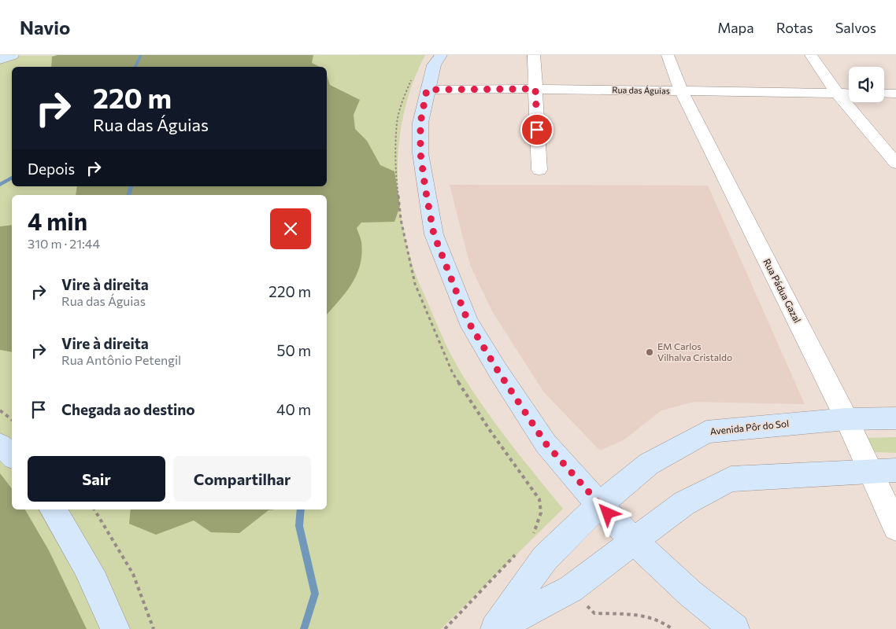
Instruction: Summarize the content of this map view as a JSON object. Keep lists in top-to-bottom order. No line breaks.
{"streets":{"main road":["Avenida Pôr do Sol"],"street":["Rua das Águias","Rua Pádua Gazal"]},"crossings":[["Rua das Águias","Rua Pádua Gazal"],["Rua Pádua Gazal","Avenida Pôr do Sol"]],"places":["EM Carlos Vilhalva Cristaldo"],"page":{"header":"Navio","nav":["Mapa","Rotas","Salvos"],"turn":["220 m","Rua das Águias"],"then":"Depois","heading":["4 min","310 m · 21:44"],"list":[{"name":"Vire à direita","note":"Rua das Águias","value":"220 m"},{"name":"Vire à direita","note":"Rua Antônio Petengil","value":"50 m"},{"name":"Chegada ao destino","value":"40 m"}],"buttons":["Sair","Compartilhar"]}}
